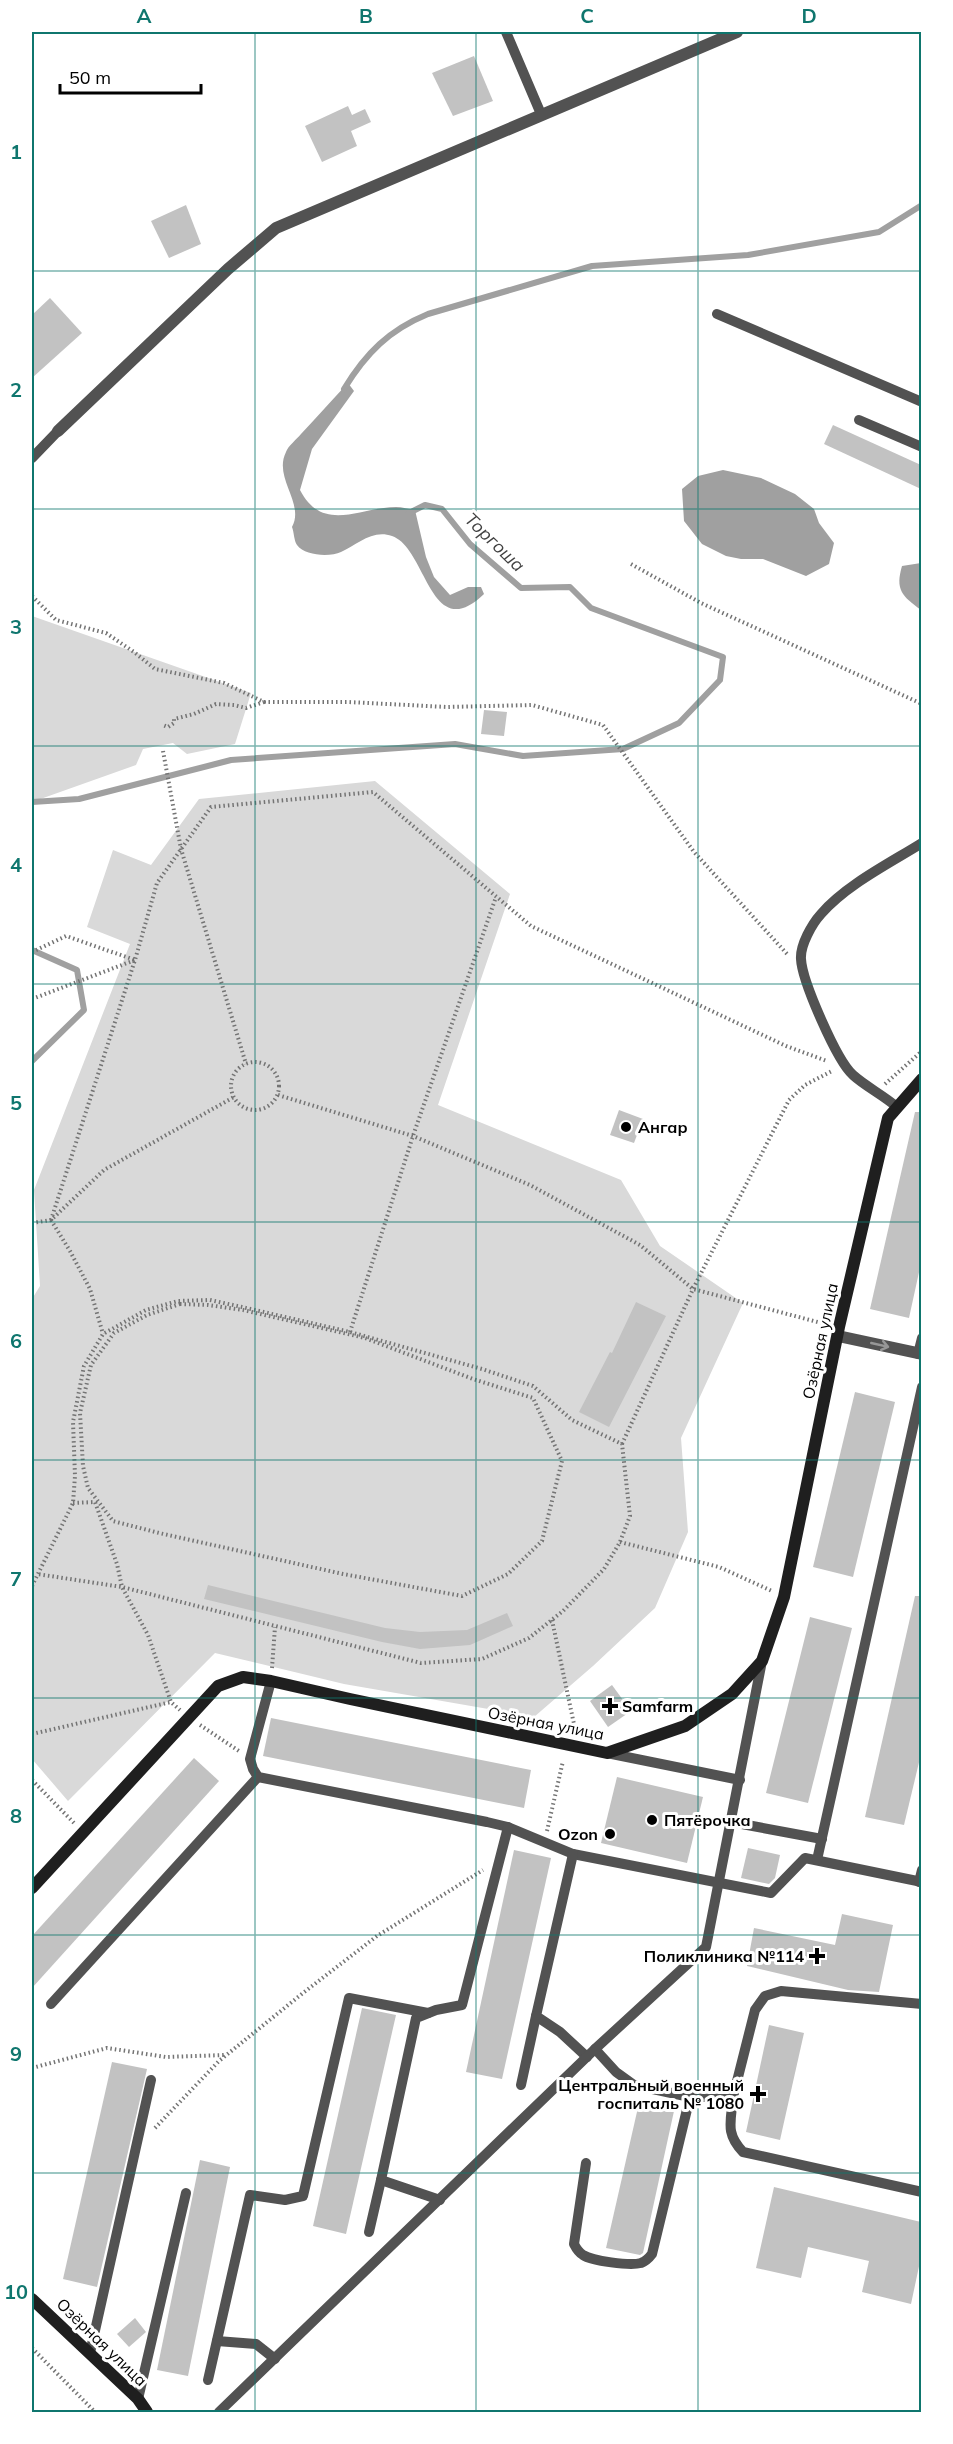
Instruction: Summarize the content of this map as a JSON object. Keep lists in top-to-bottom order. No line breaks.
{"streets":{"street":["Озёрная улица"]},"water":["Торгоша"],"places":{"other":["Ангар","Пятёрочка","Ozon"],"health":["Samfarm","Поликлиника №114","Центральный военный госпиталь № 1080"]},"scale_bar":"50 m","grid":{"columns":["A","B","C","D"],"rows":["1","2","3","4","5","6","7","8","9","10"]}}
